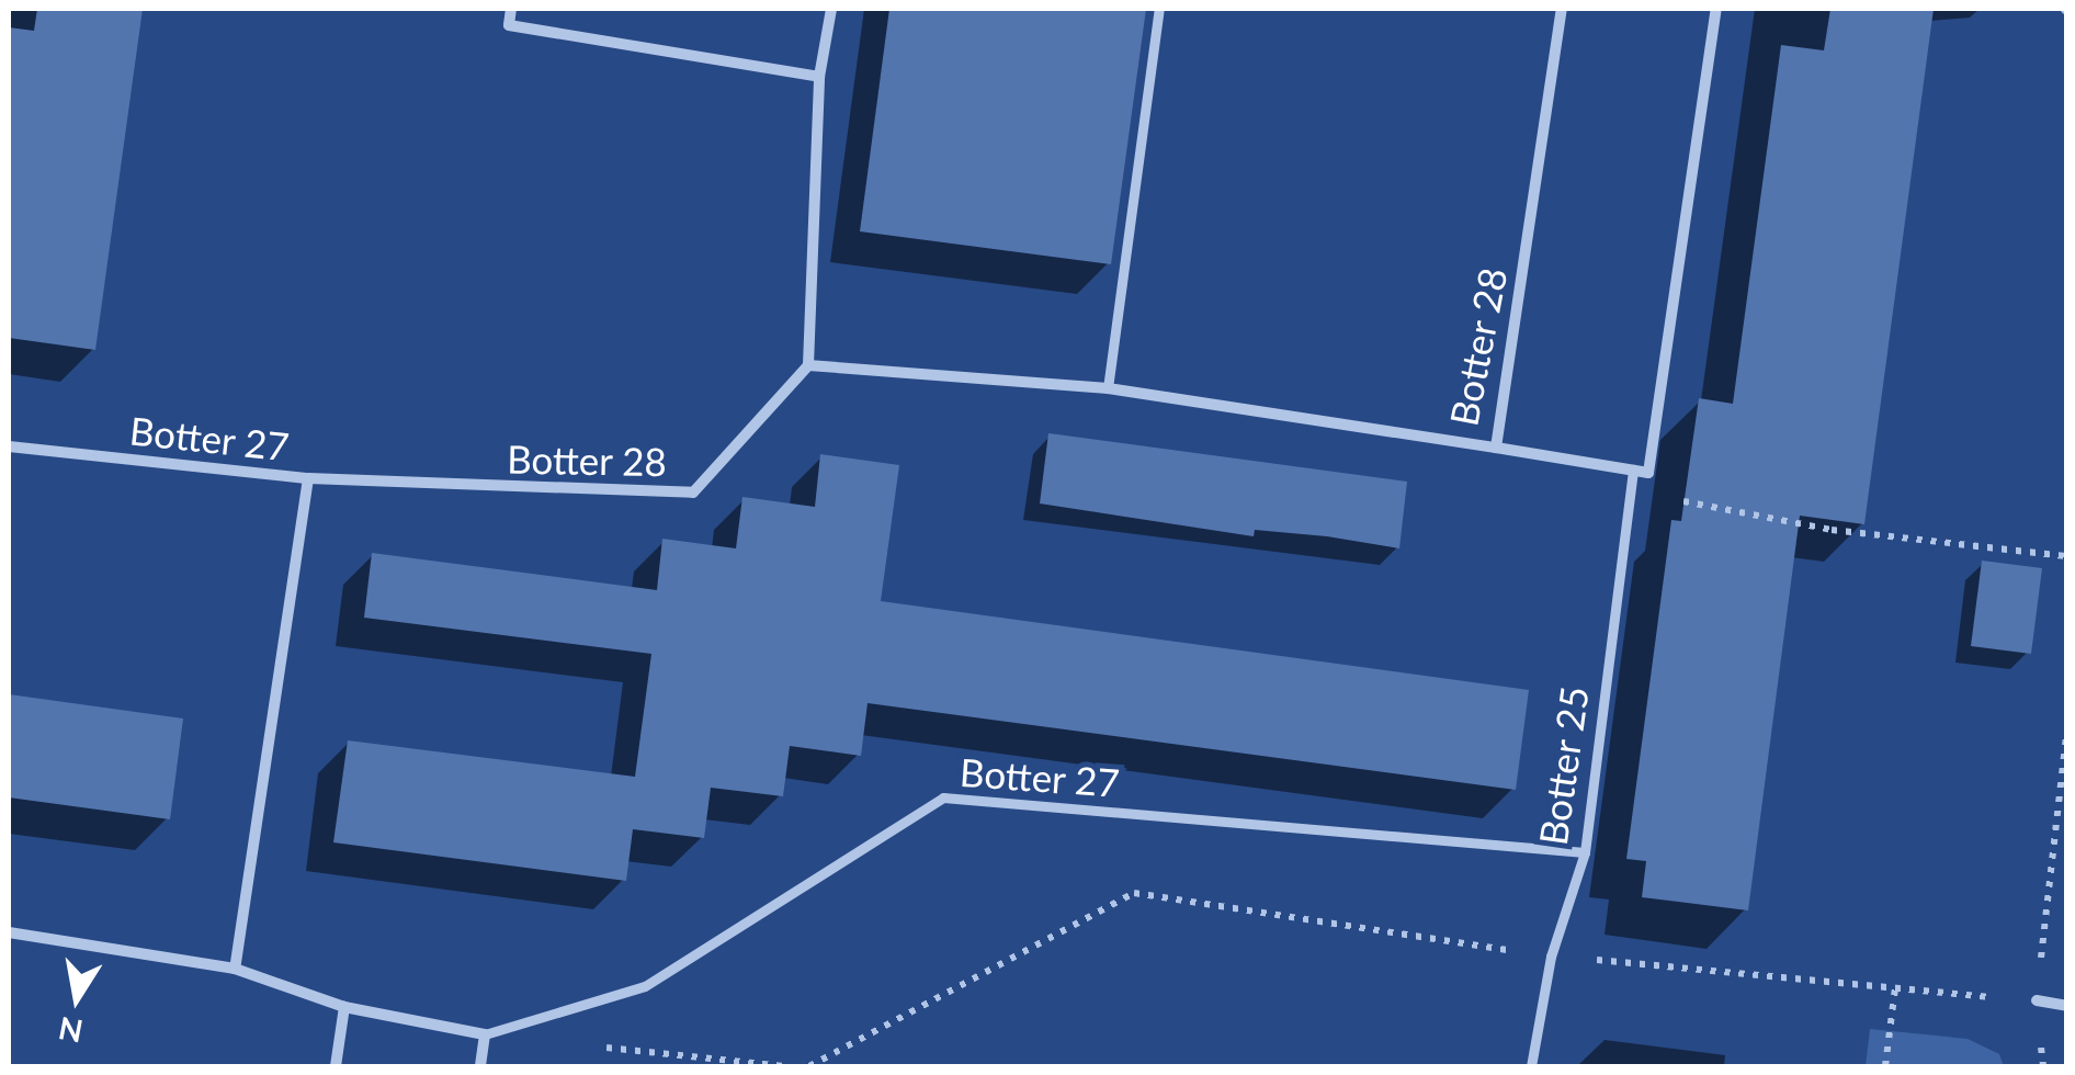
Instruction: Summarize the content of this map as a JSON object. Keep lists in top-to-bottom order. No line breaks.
{"streets":{"street":["Botter 28","Botter 27","Botter 25"]},"crossings":[["Botter 28","Botter 27"],["Botter 27","Botter 25"]],"north":"bottom"}
